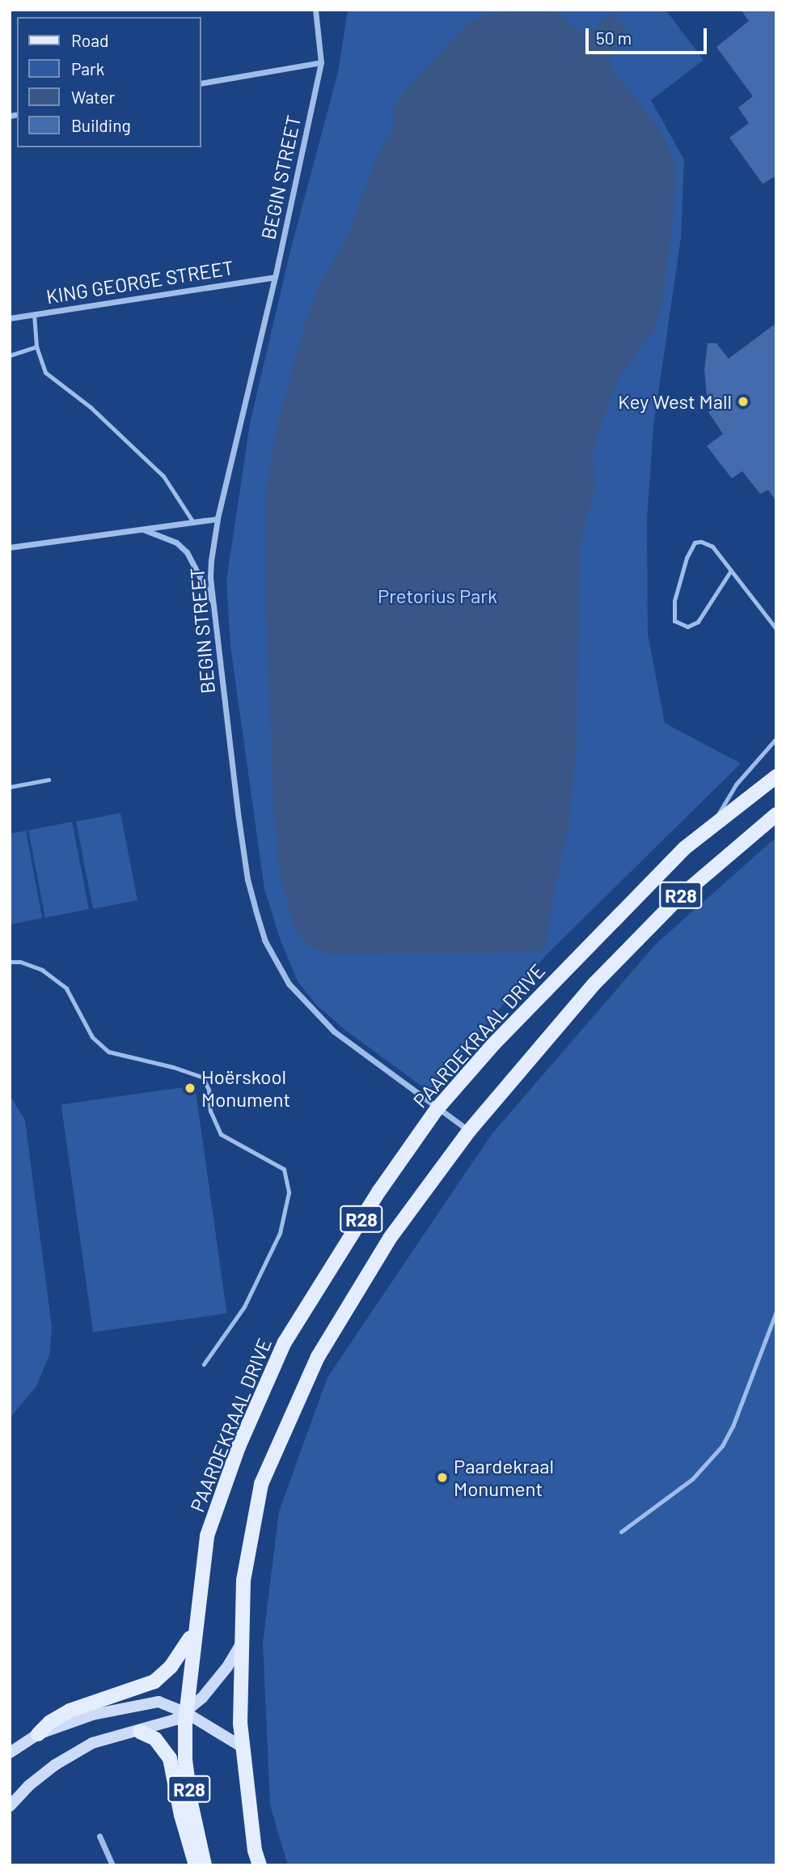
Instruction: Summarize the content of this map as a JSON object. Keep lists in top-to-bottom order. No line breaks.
{"streets":{"main road":["R28","PAARDEKRAAL DRIVE"],"street":["BEGIN STREET","KING GEORGE STREET"]},"crossings":[["BEGIN STREET","KING GEORGE STREET"],["BEGIN STREET","R28"],["BEGIN STREET","PAARDEKRAAL DRIVE"]],"parks":["Pretorius Park"],"places":["Key West Mall","Hoërskool Monument","Paardekraal Monument"],"legend":["Road","Park","Water","Building"],"scale_bar":"50 m"}
